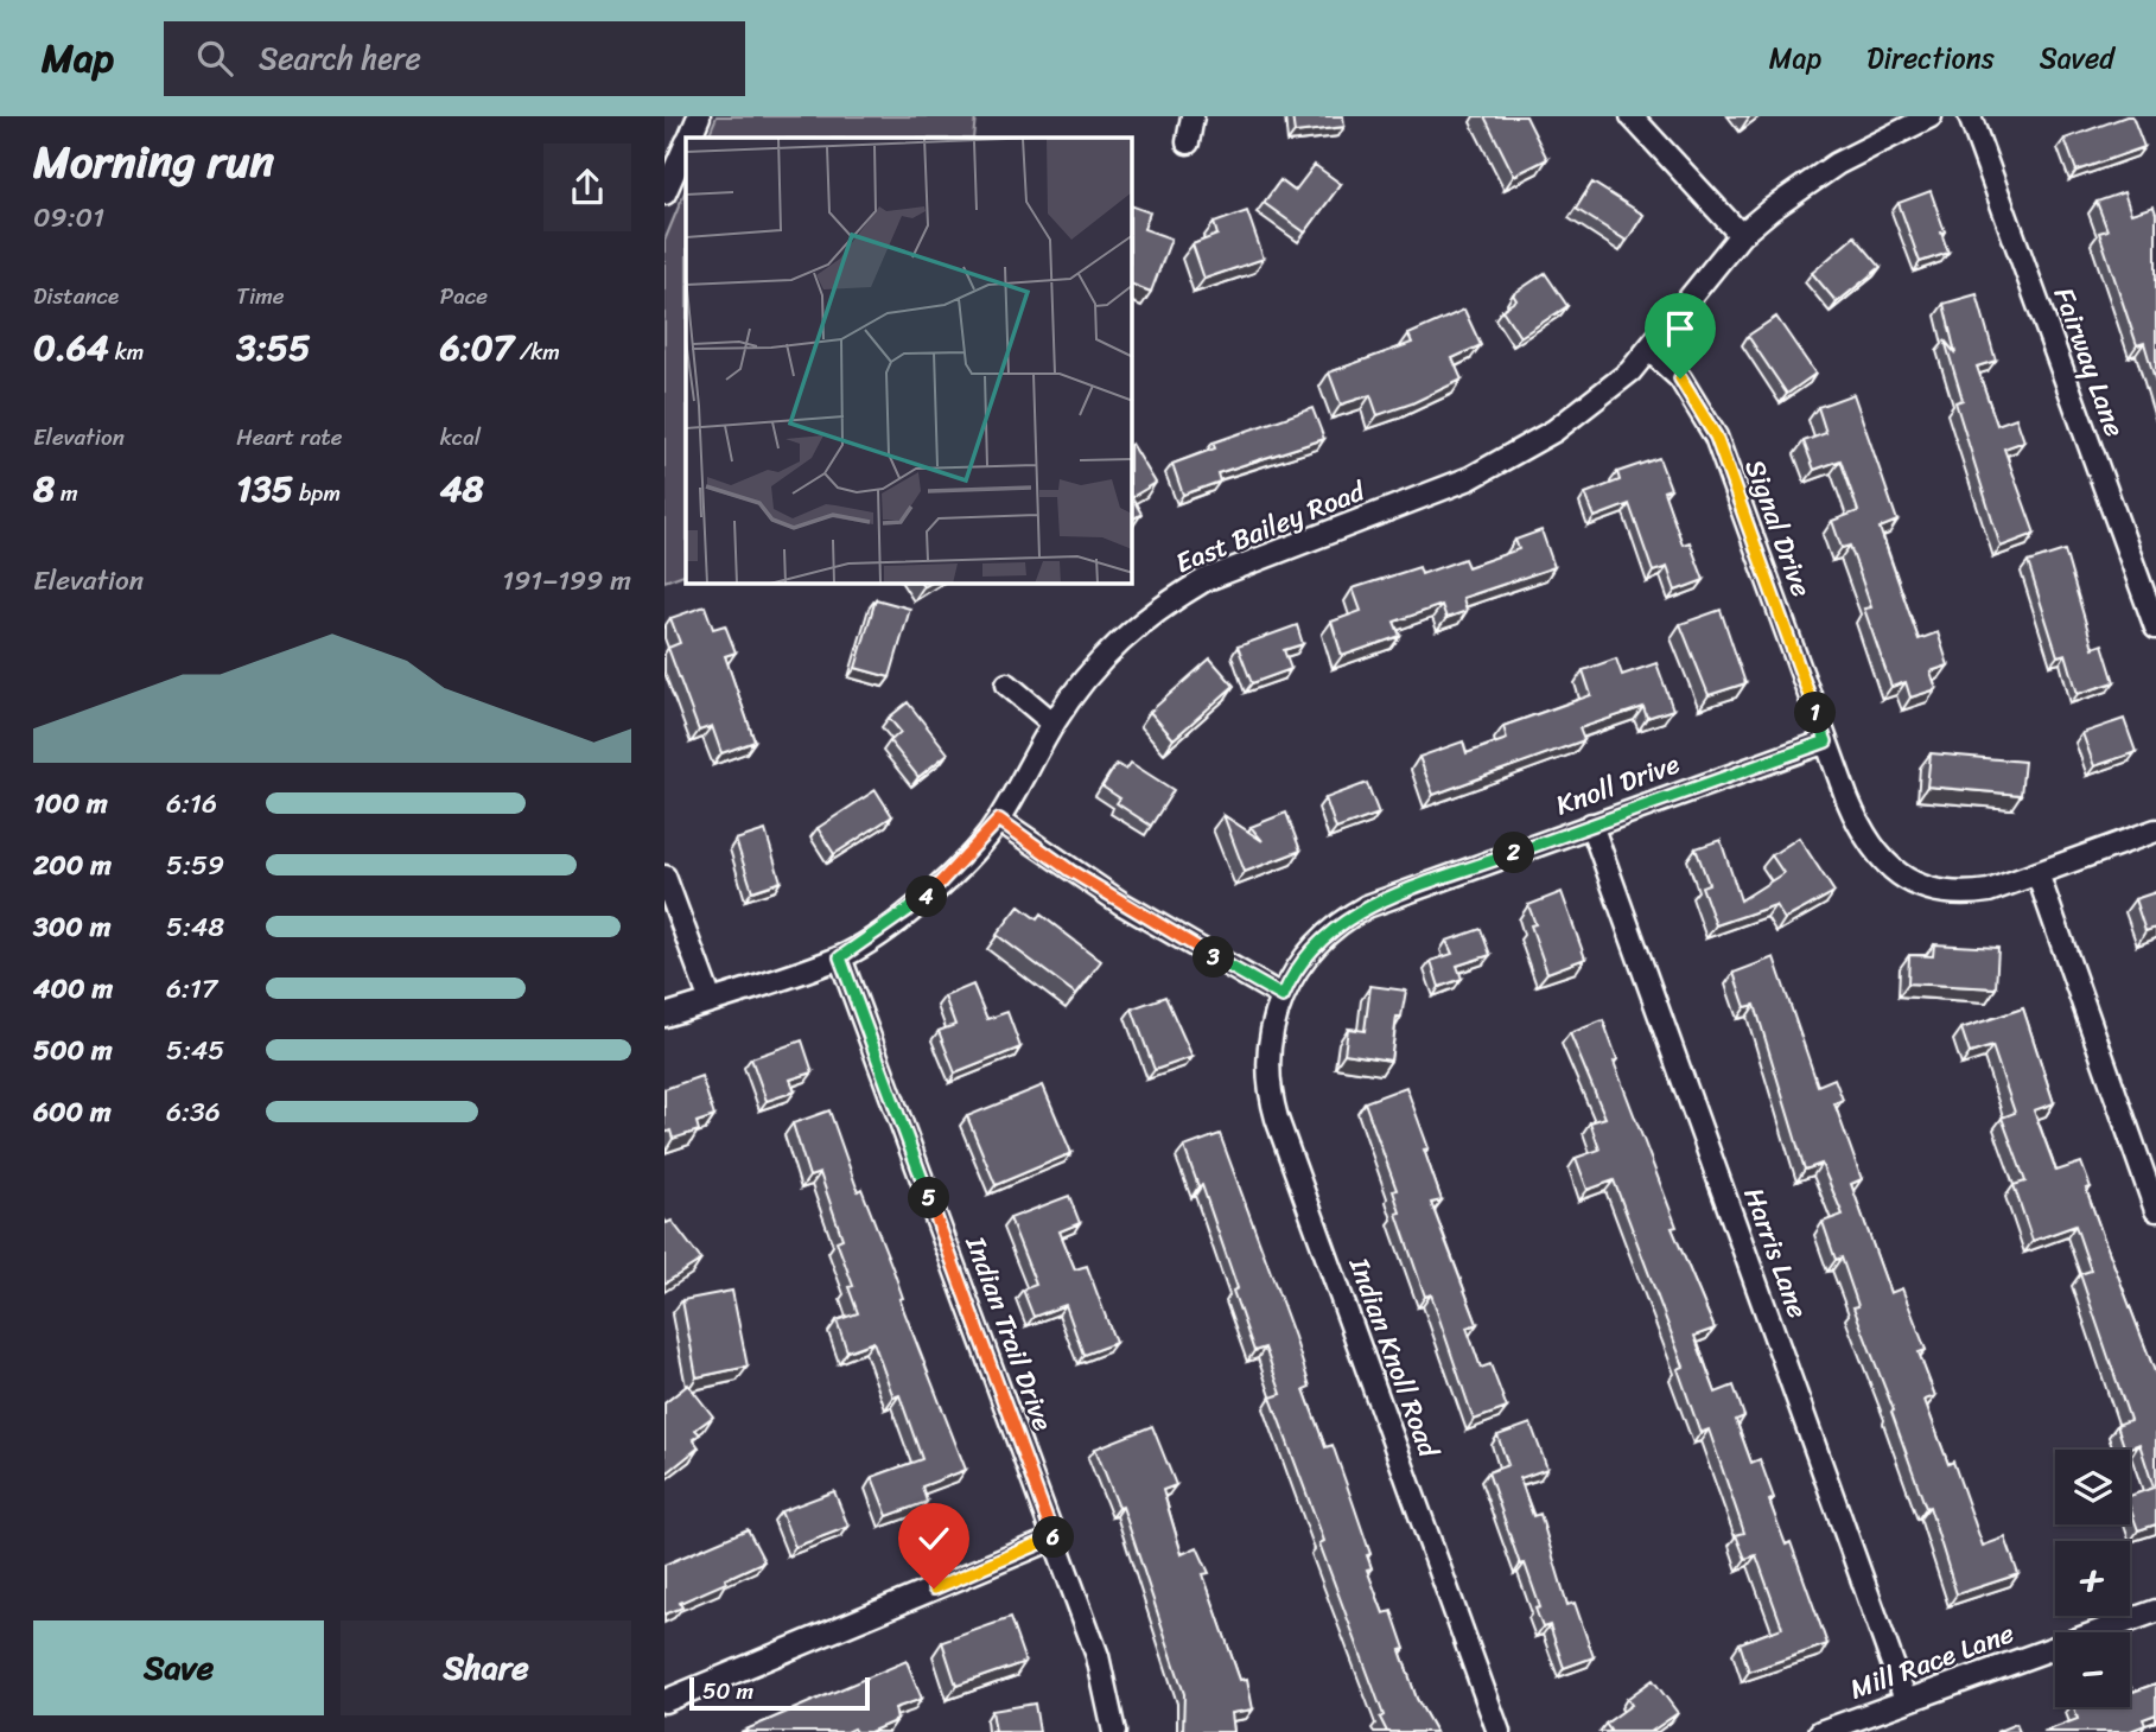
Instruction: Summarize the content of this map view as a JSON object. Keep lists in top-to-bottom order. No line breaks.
{"streets":{"street":["Fairway Lane","East Bailey Road","Signal Drive","Knoll Drive","Harris Lane","Indian Trail Drive","Indian Knoll Road","Mill Race Lane"]},"crossings":[["East Bailey Road","Signal Drive"],["East Bailey Road","Indian Trail Drive"],["Signal Drive","Knoll Drive"],["Knoll Drive","Harris Lane"],["Knoll Drive","Indian Knoll Road"],["Harris Lane","Mill Race Lane"]],"scale_bar":"50 m","page":{"header":"Map","search":"Search here","nav":["Map","Directions","Saved"],"heading":["Morning run","09:01"],"stats":[["Distance","0.64 km"],["Time","3:55"],["Pace","6:07 /km"],["Elevation","8 m"],["Heart rate","135 bpm"],["kcal","48"]],"chart":["Elevation","191–199 m"],"pins":["1","2","4","3","5","6"],"list":[{"name":"100 m","note":"6:16"},{"name":"200 m","note":"5:59"},{"name":"300 m","note":"5:48"},{"name":"400 m","note":"6:17"},{"name":"500 m","note":"5:45"},{"name":"600 m","note":"6:36"}],"map_buttons":["+","−"],"buttons":["Save","Share"],"scale":"50 m"}}
